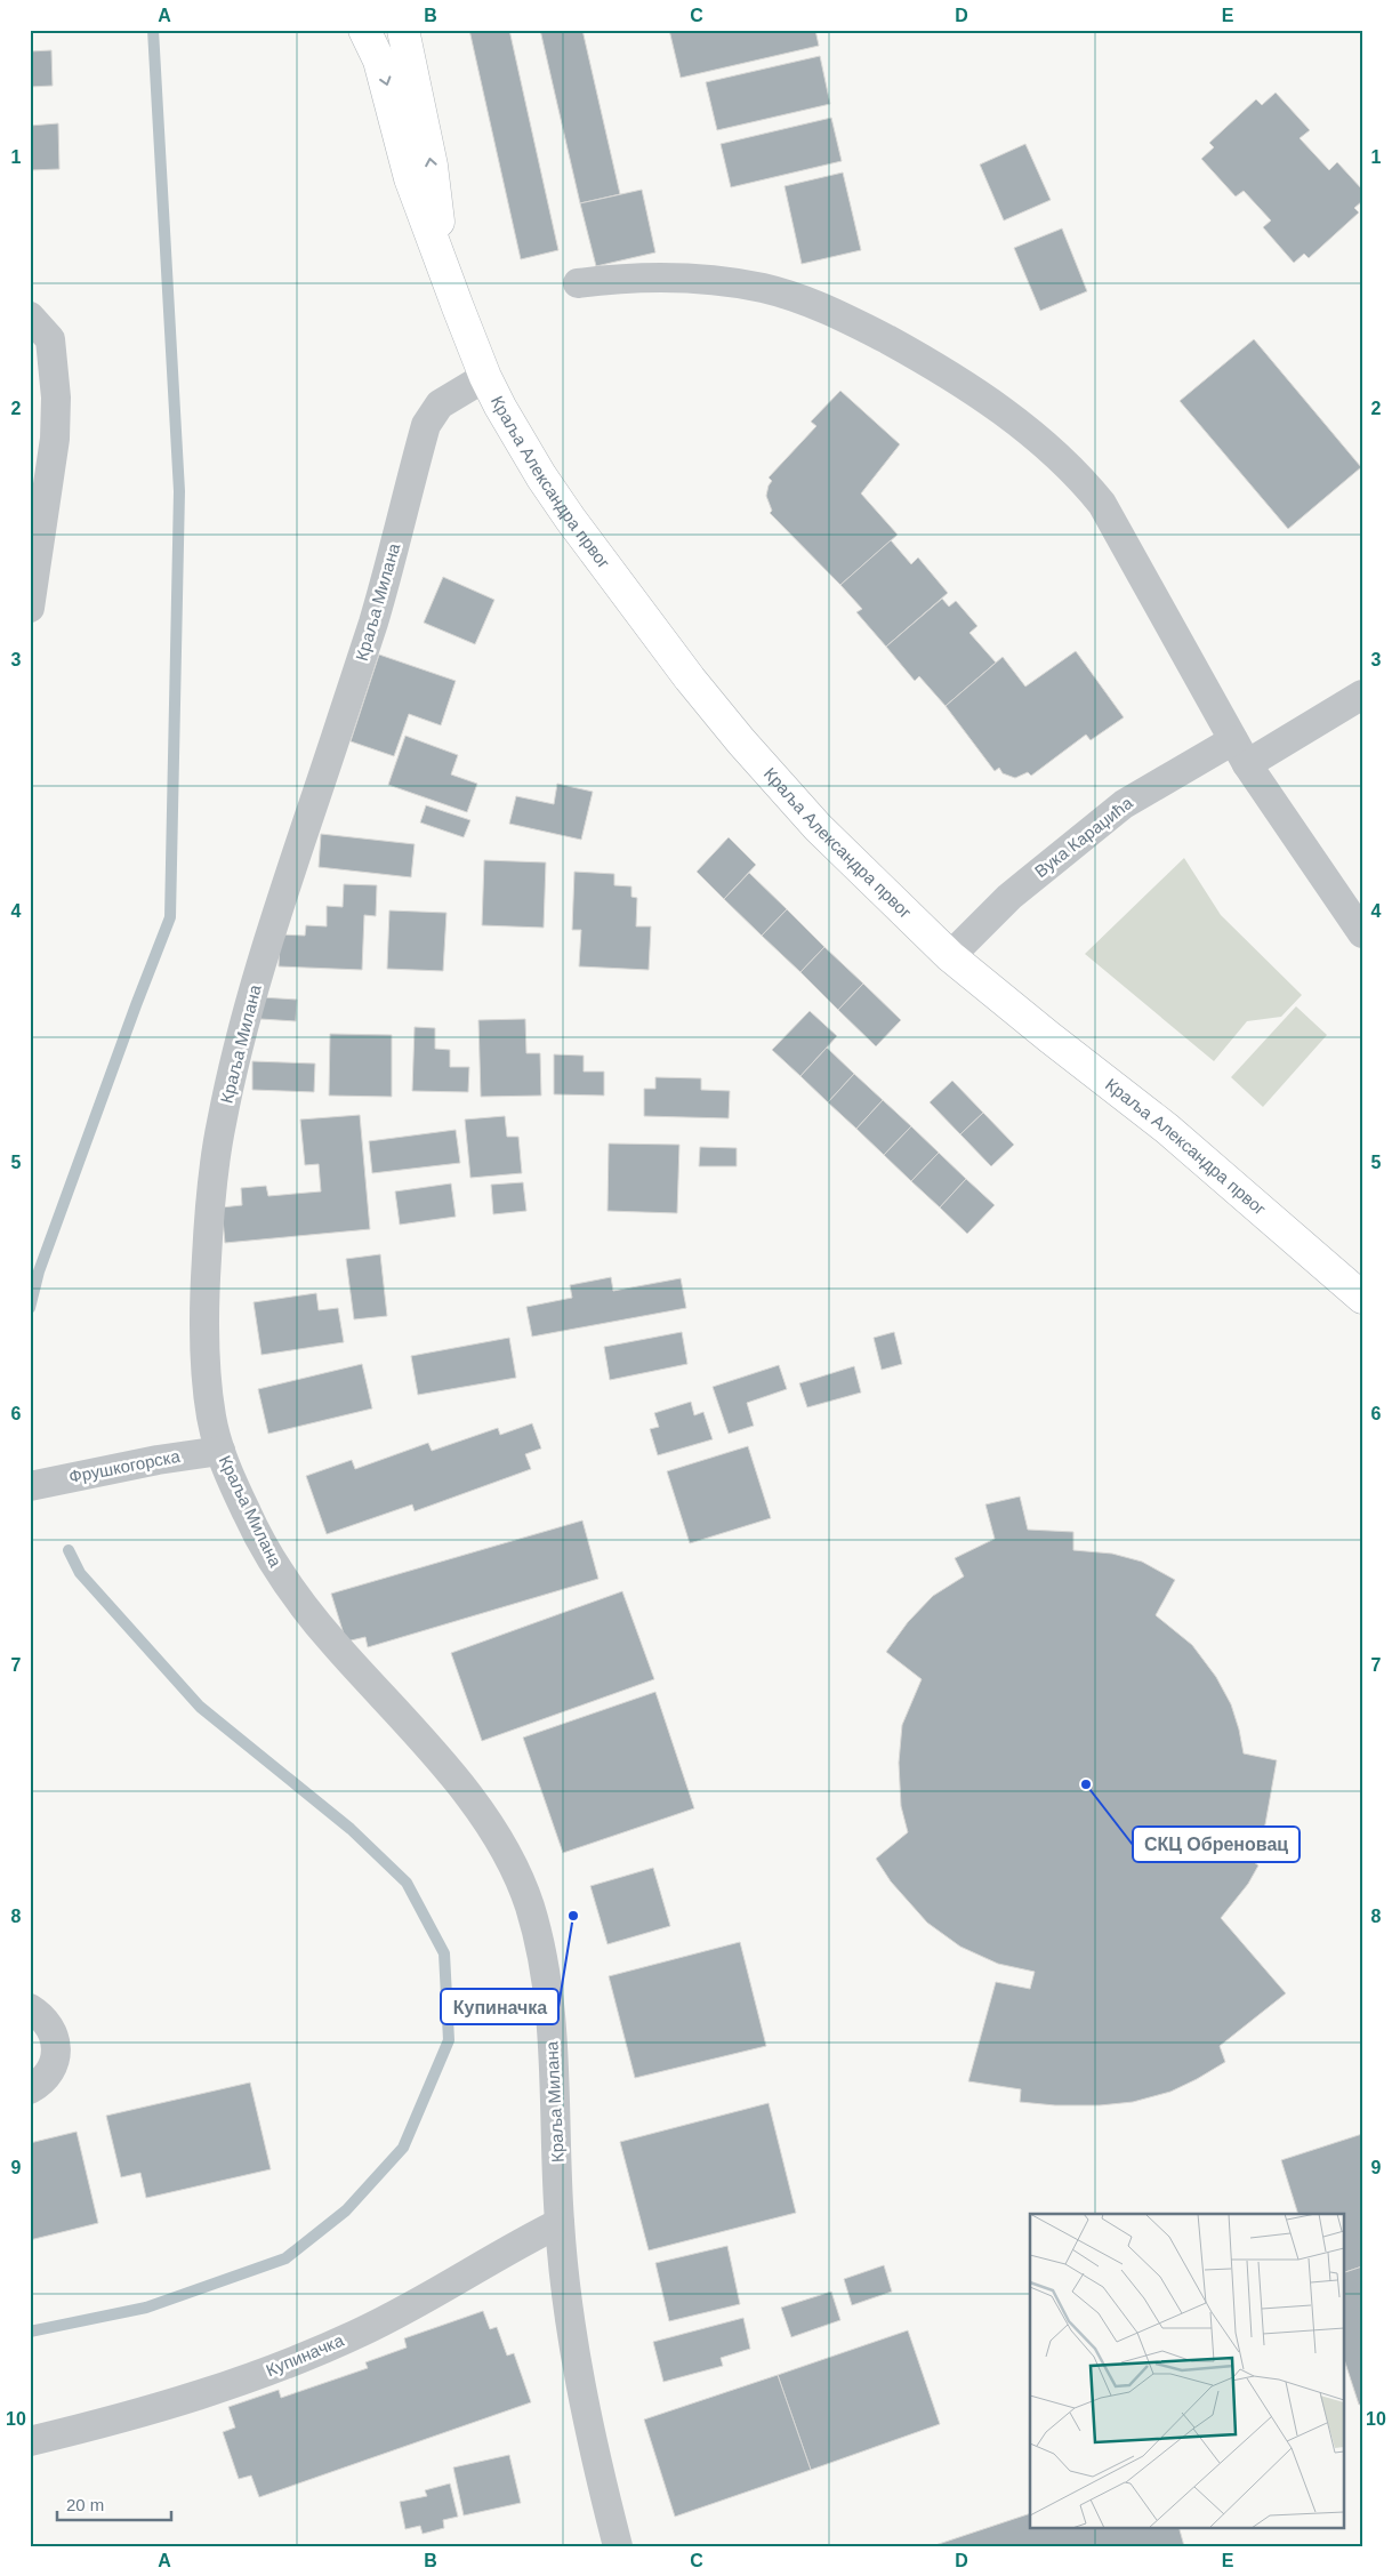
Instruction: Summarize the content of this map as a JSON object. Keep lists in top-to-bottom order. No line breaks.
{"streets":{"main road":["Краља Александра првог"],"street":["Краља Милана","Вука Караџића","Фрушкогорска","Купиначка"]},"crossings":[["Краља Александра првог","Краља Милана"],["Краља Александра првог","Вука Караџића"],["Краља Милана","Фрушкогорска"],["Краља Милана","Купиначка"]],"places":["СКЦ Обреновац","Купиначка"],"scale_bar":"20 m","grid":{"columns":["A","B","C","D","E"],"rows":["1","2","3","4","5","6","7","8","9","10"]}}
